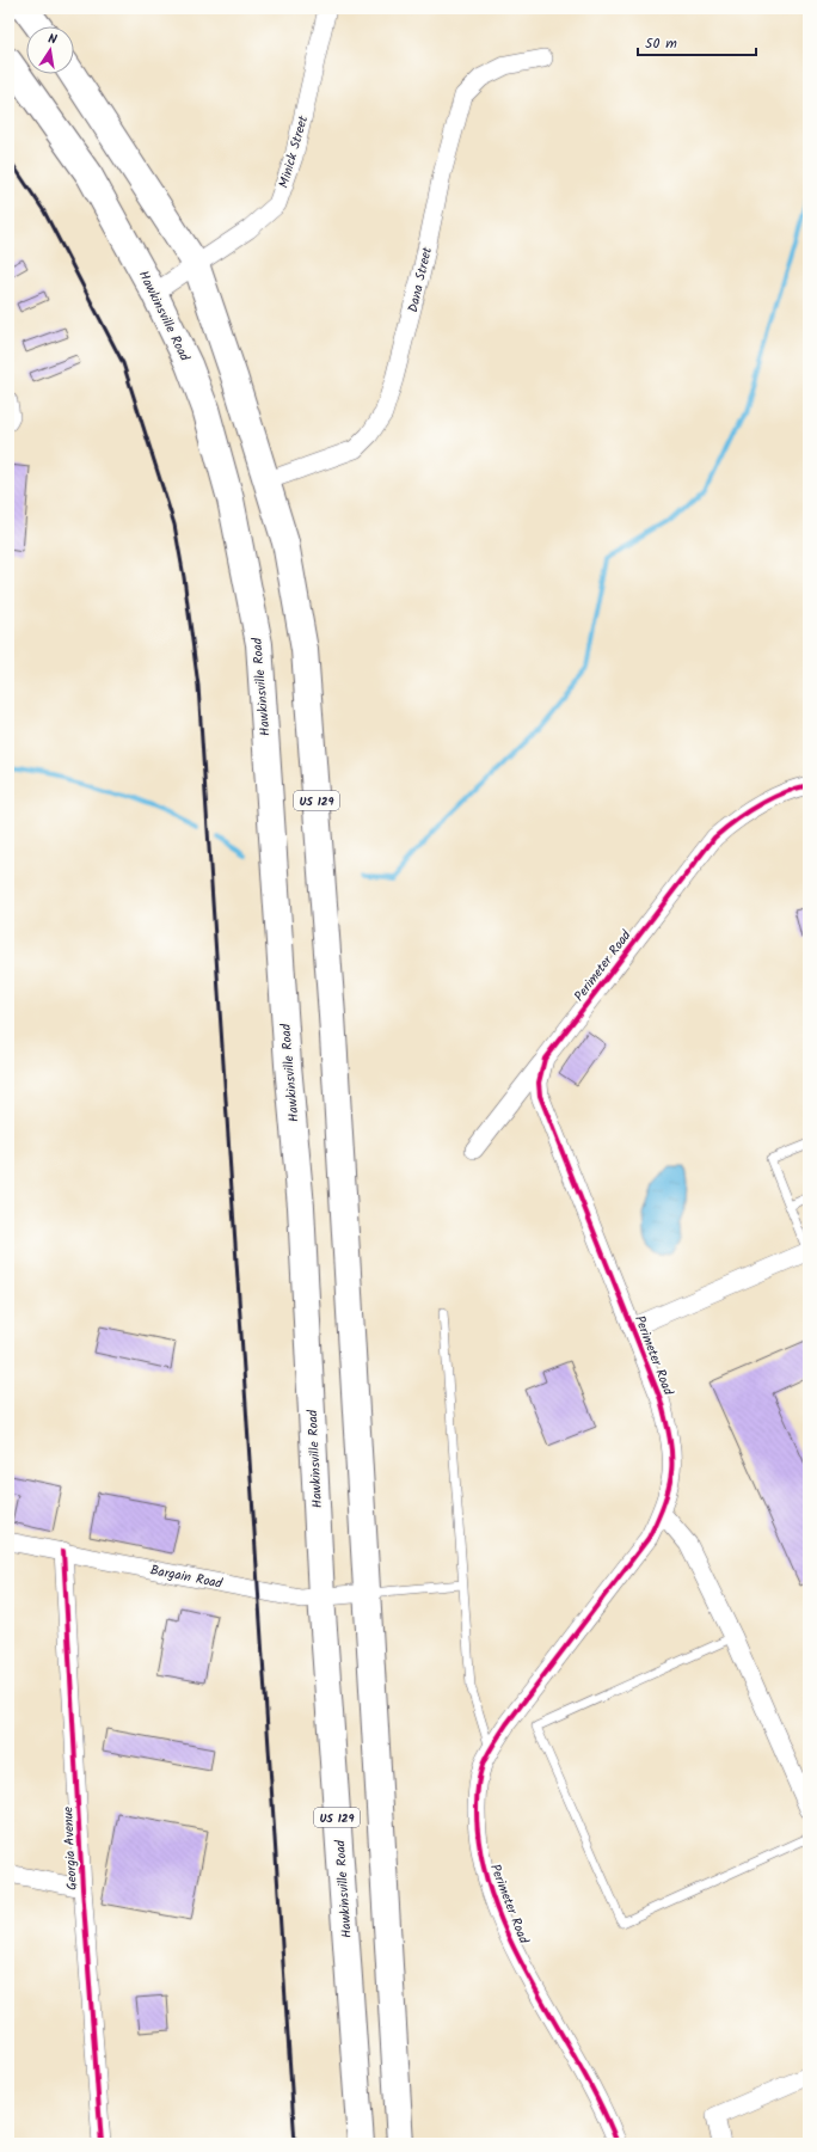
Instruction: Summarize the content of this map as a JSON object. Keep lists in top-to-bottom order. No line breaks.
{"streets":{"main road":["Hawkinsville Road","US 129"],"street":["Minick Street","Dana Street","Perimeter Road","Bargain Road","Georgia Avenue"]},"crossings":[["Minick Street","Hawkinsville Road"],["Minick Street","US 129"],["Dana Street","US 129"],["Hawkinsville Road","Bargain Road"],["US 129","Bargain Road"],["Bargain Road","Georgia Avenue"]],"scale_bar":"50 m","north":"top"}
